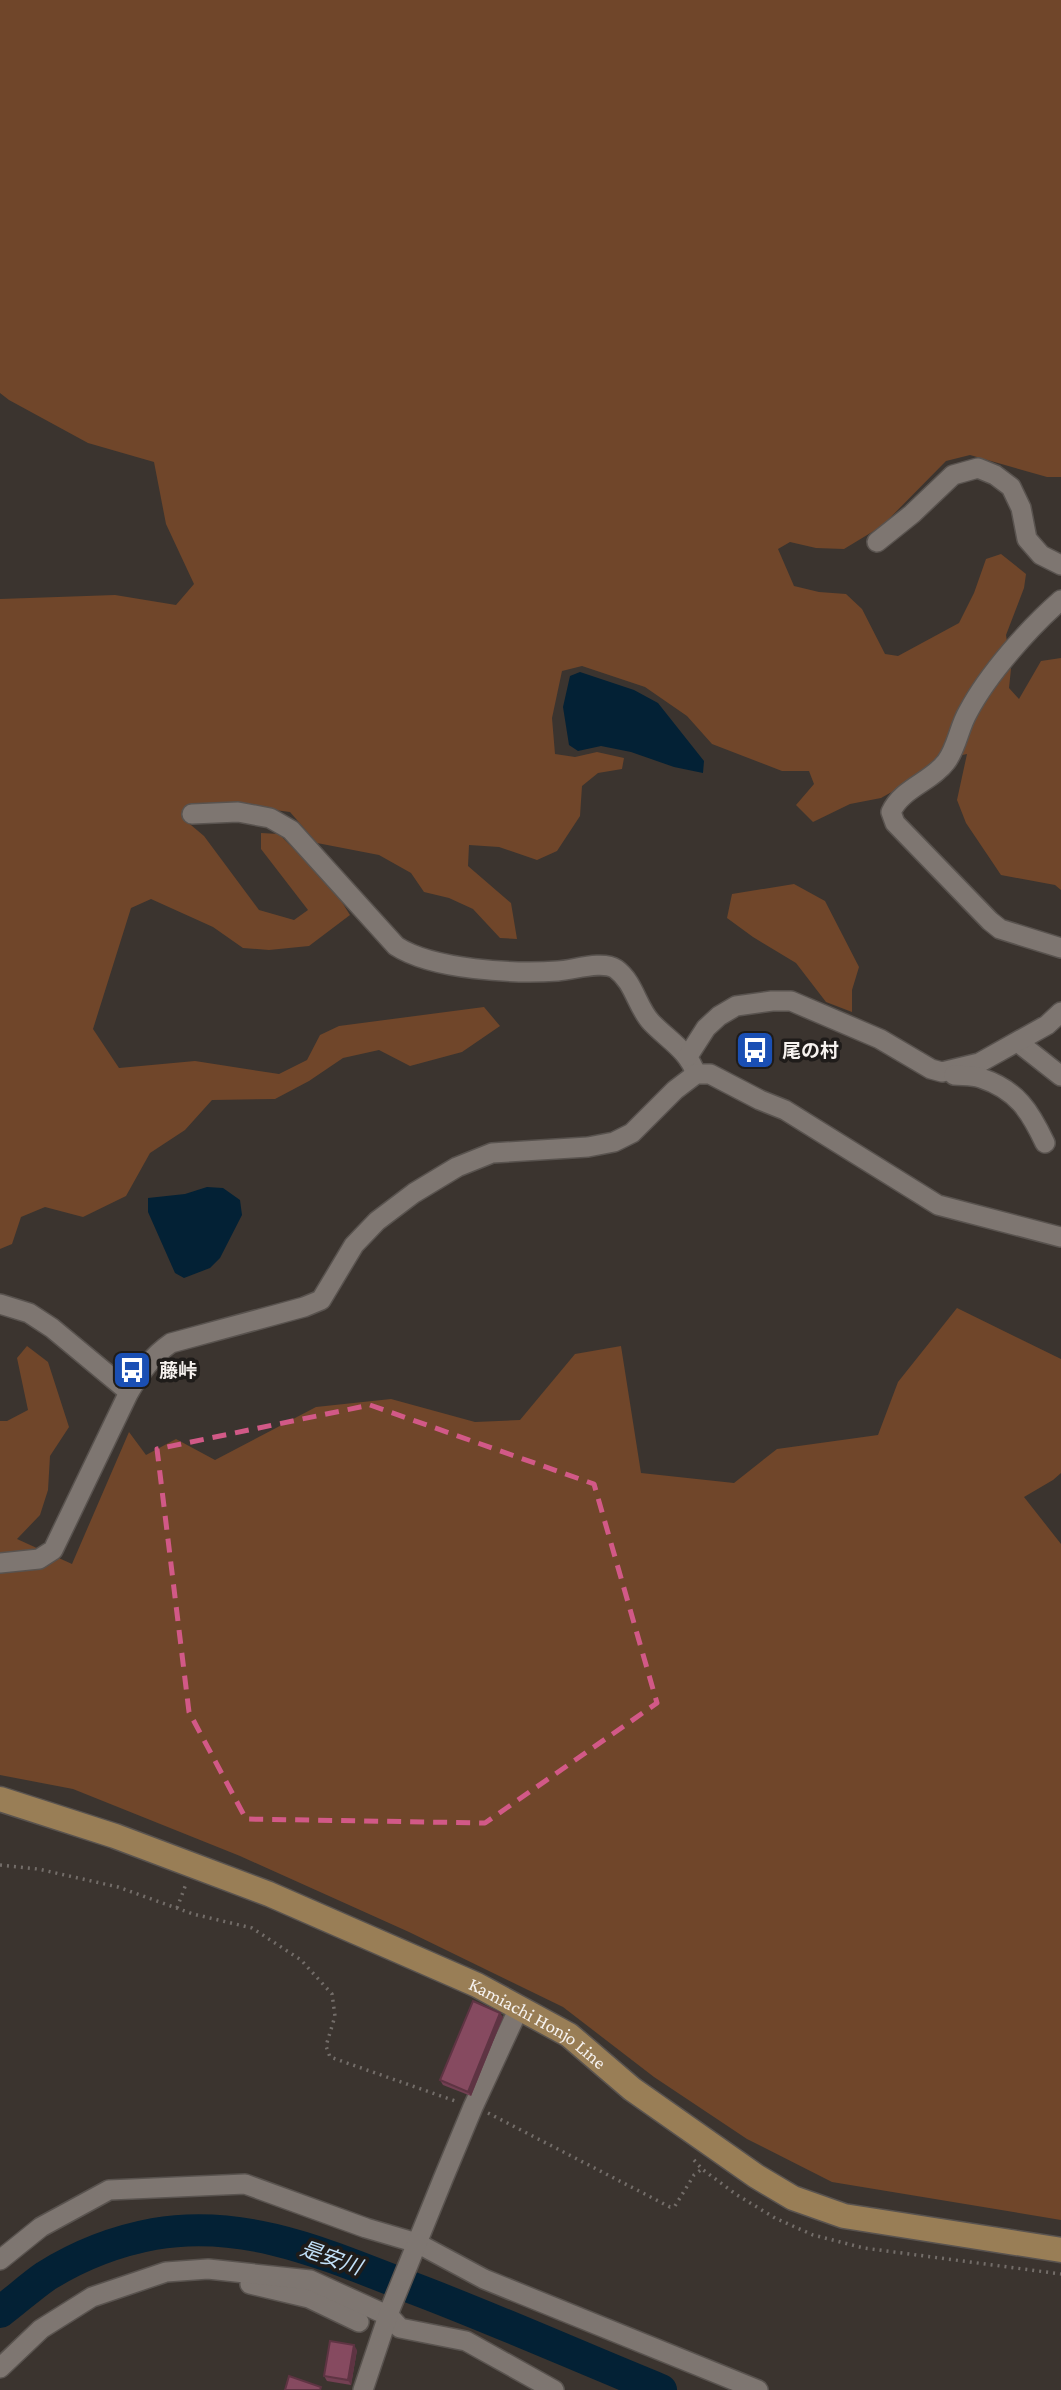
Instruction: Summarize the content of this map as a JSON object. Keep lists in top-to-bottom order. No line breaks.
{"streets":{"main road":["Kamiachi Honjo Line"]},"water":["是安川"],"places":{"bus stop":["尾の村","藤峠"]}}
